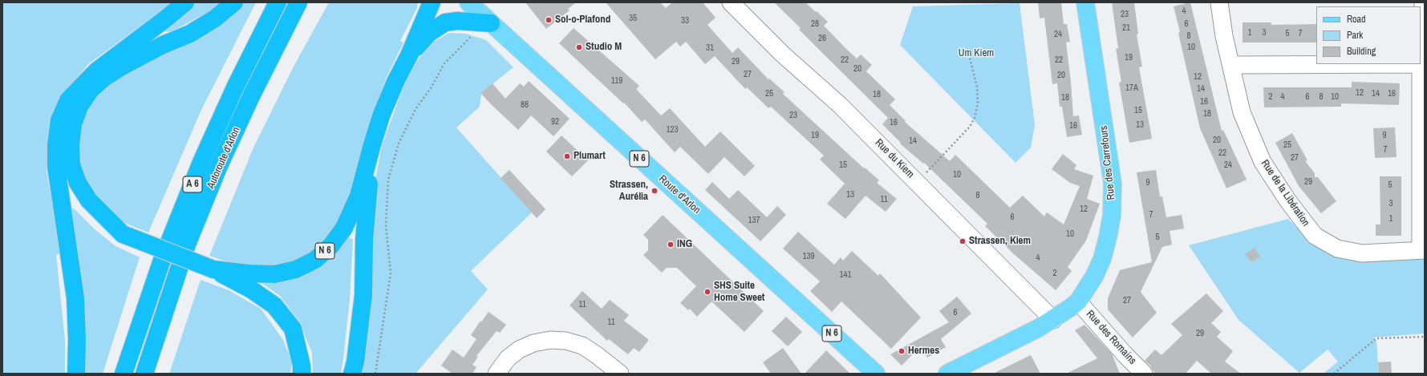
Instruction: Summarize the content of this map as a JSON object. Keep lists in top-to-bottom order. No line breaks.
{"streets":{"highway":["Autoroute d'Arlon","N 6","A 6"],"main road":["Rue des Carrefours","Route d'Arlon"],"street":["Rue du Kiem","Rue de la Libération","Rue des Romains"]},"crossings":[["Autoroute d'Arlon","A 6"],["N 6","Route d'Arlon"],["Rue du Kiem","Rue des Carrefours"],["Rue des Carrefours","Rue des Romains"]],"parks":["Um Kiem"],"places":["Sol-o-Plafond","Studio M","Plumart","Strassen, Aurélia","Strassen, Kiem","ING","SHS Suite Home Sweet","Hermes"],"house_numbers":["4","23","35","33","28","6","21","1","3","5","7","24","8","26","10","31","19","22","22","29","20","27","20","12","119","17A","14","12","25","14","16","18","2","4","6","8","10","18","16","88","15","18","23","92","16","13","16","123","19","9","20","14","25","7","22","27","15","24","10","29","9","5","13","8","11","3","12","7","6","1","137","10","5","139","4","2","141","27","11","6","11","29"],"legend":["Road","Park","Building"]}
